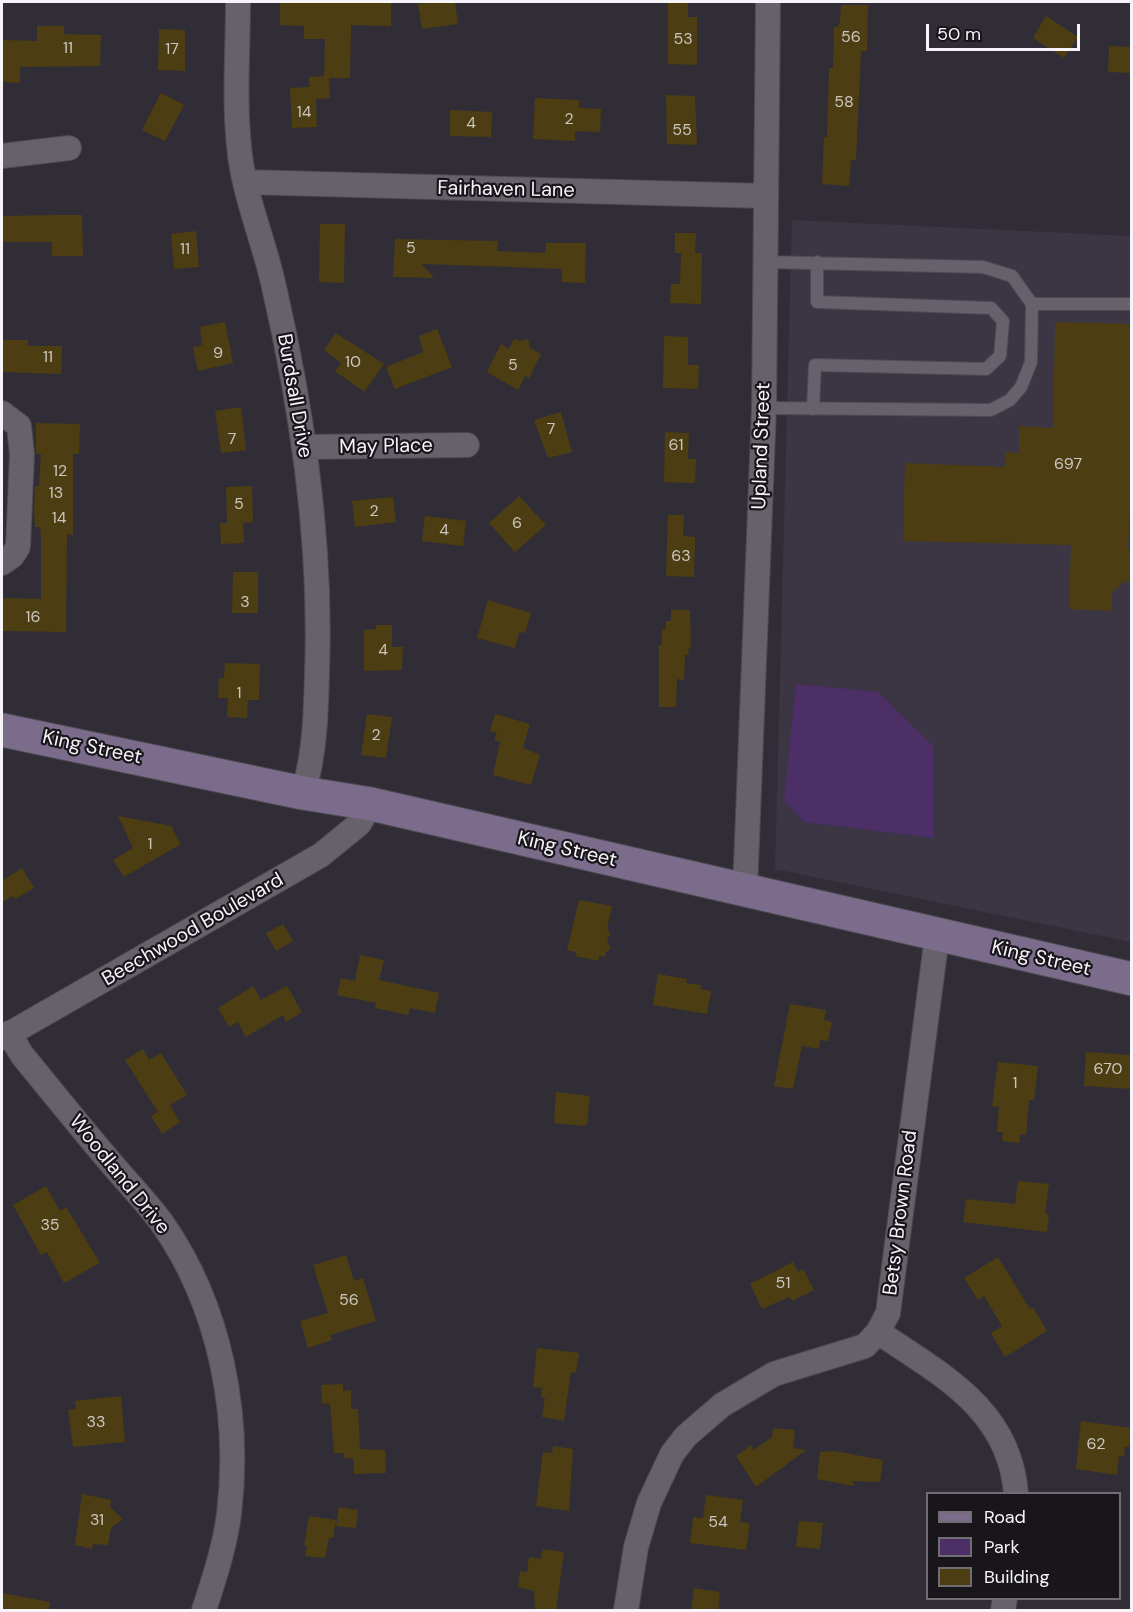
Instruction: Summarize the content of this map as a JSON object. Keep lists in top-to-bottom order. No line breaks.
{"streets":{"main road":["King Street"],"street":["Fairhaven Lane","Burdsall Drive","Upland Street","May Place","Beechwood Boulevard","Woodland Drive","Betsy Brown Road"]},"crossings":[["Fairhaven Lane","Burdsall Drive"],["Fairhaven Lane","Upland Street"],["Burdsall Drive","May Place"],["Burdsall Drive","King Street"],["Upland Street","King Street"],["King Street","Beechwood Boulevard"],["King Street","Betsy Brown Road"],["Beechwood Boulevard","Woodland Drive"]],"house_numbers":["56","53","11","17","58","14","2","4","55","5","11","9","11","10","5","7","7","61","697","12","13","5","2","14","6","4","63","3","16","4","1","2","1","670","1","35","51","56","33","62","31","54"],"legend":["Road","Park","Building"],"scale_bar":"50 m"}
